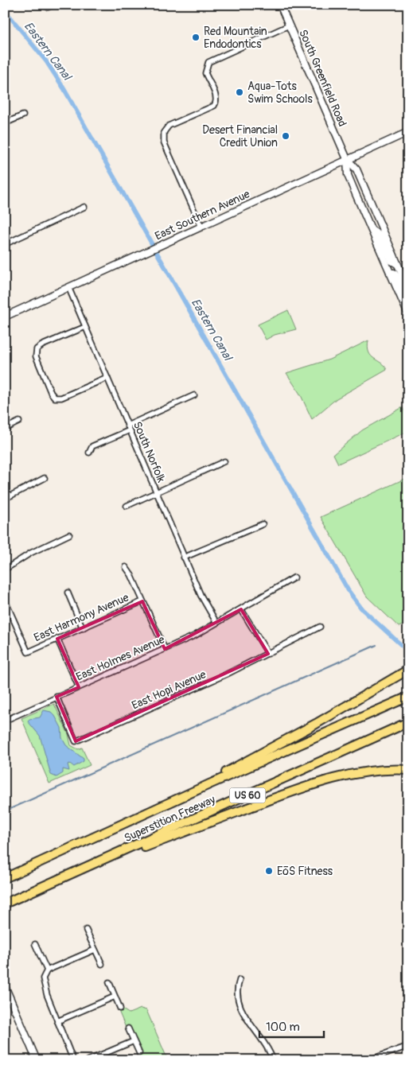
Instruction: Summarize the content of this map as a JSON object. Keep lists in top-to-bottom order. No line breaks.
{"streets":{"highway":["US 60","Superstition Freeway"],"main road":["South Greenfield Road","East Southern Avenue"],"street":["South Norfolk","East Harmony Avenue","East Holmes Avenue","East Hopi Avenue"]},"crossings":[["South Greenfield Road","East Southern Avenue"],["East Southern Avenue","South Norfolk"],["South Norfolk","East Holmes Avenue"],["East Holmes Avenue","East Hopi Avenue"]],"water":["Eastern Canal"],"places":["Red Mountain Endodontics","Aqua-Tots Swim Schools","Desert Financial Credit Union","EōS Fitness"],"scale_bar":"100 m"}
